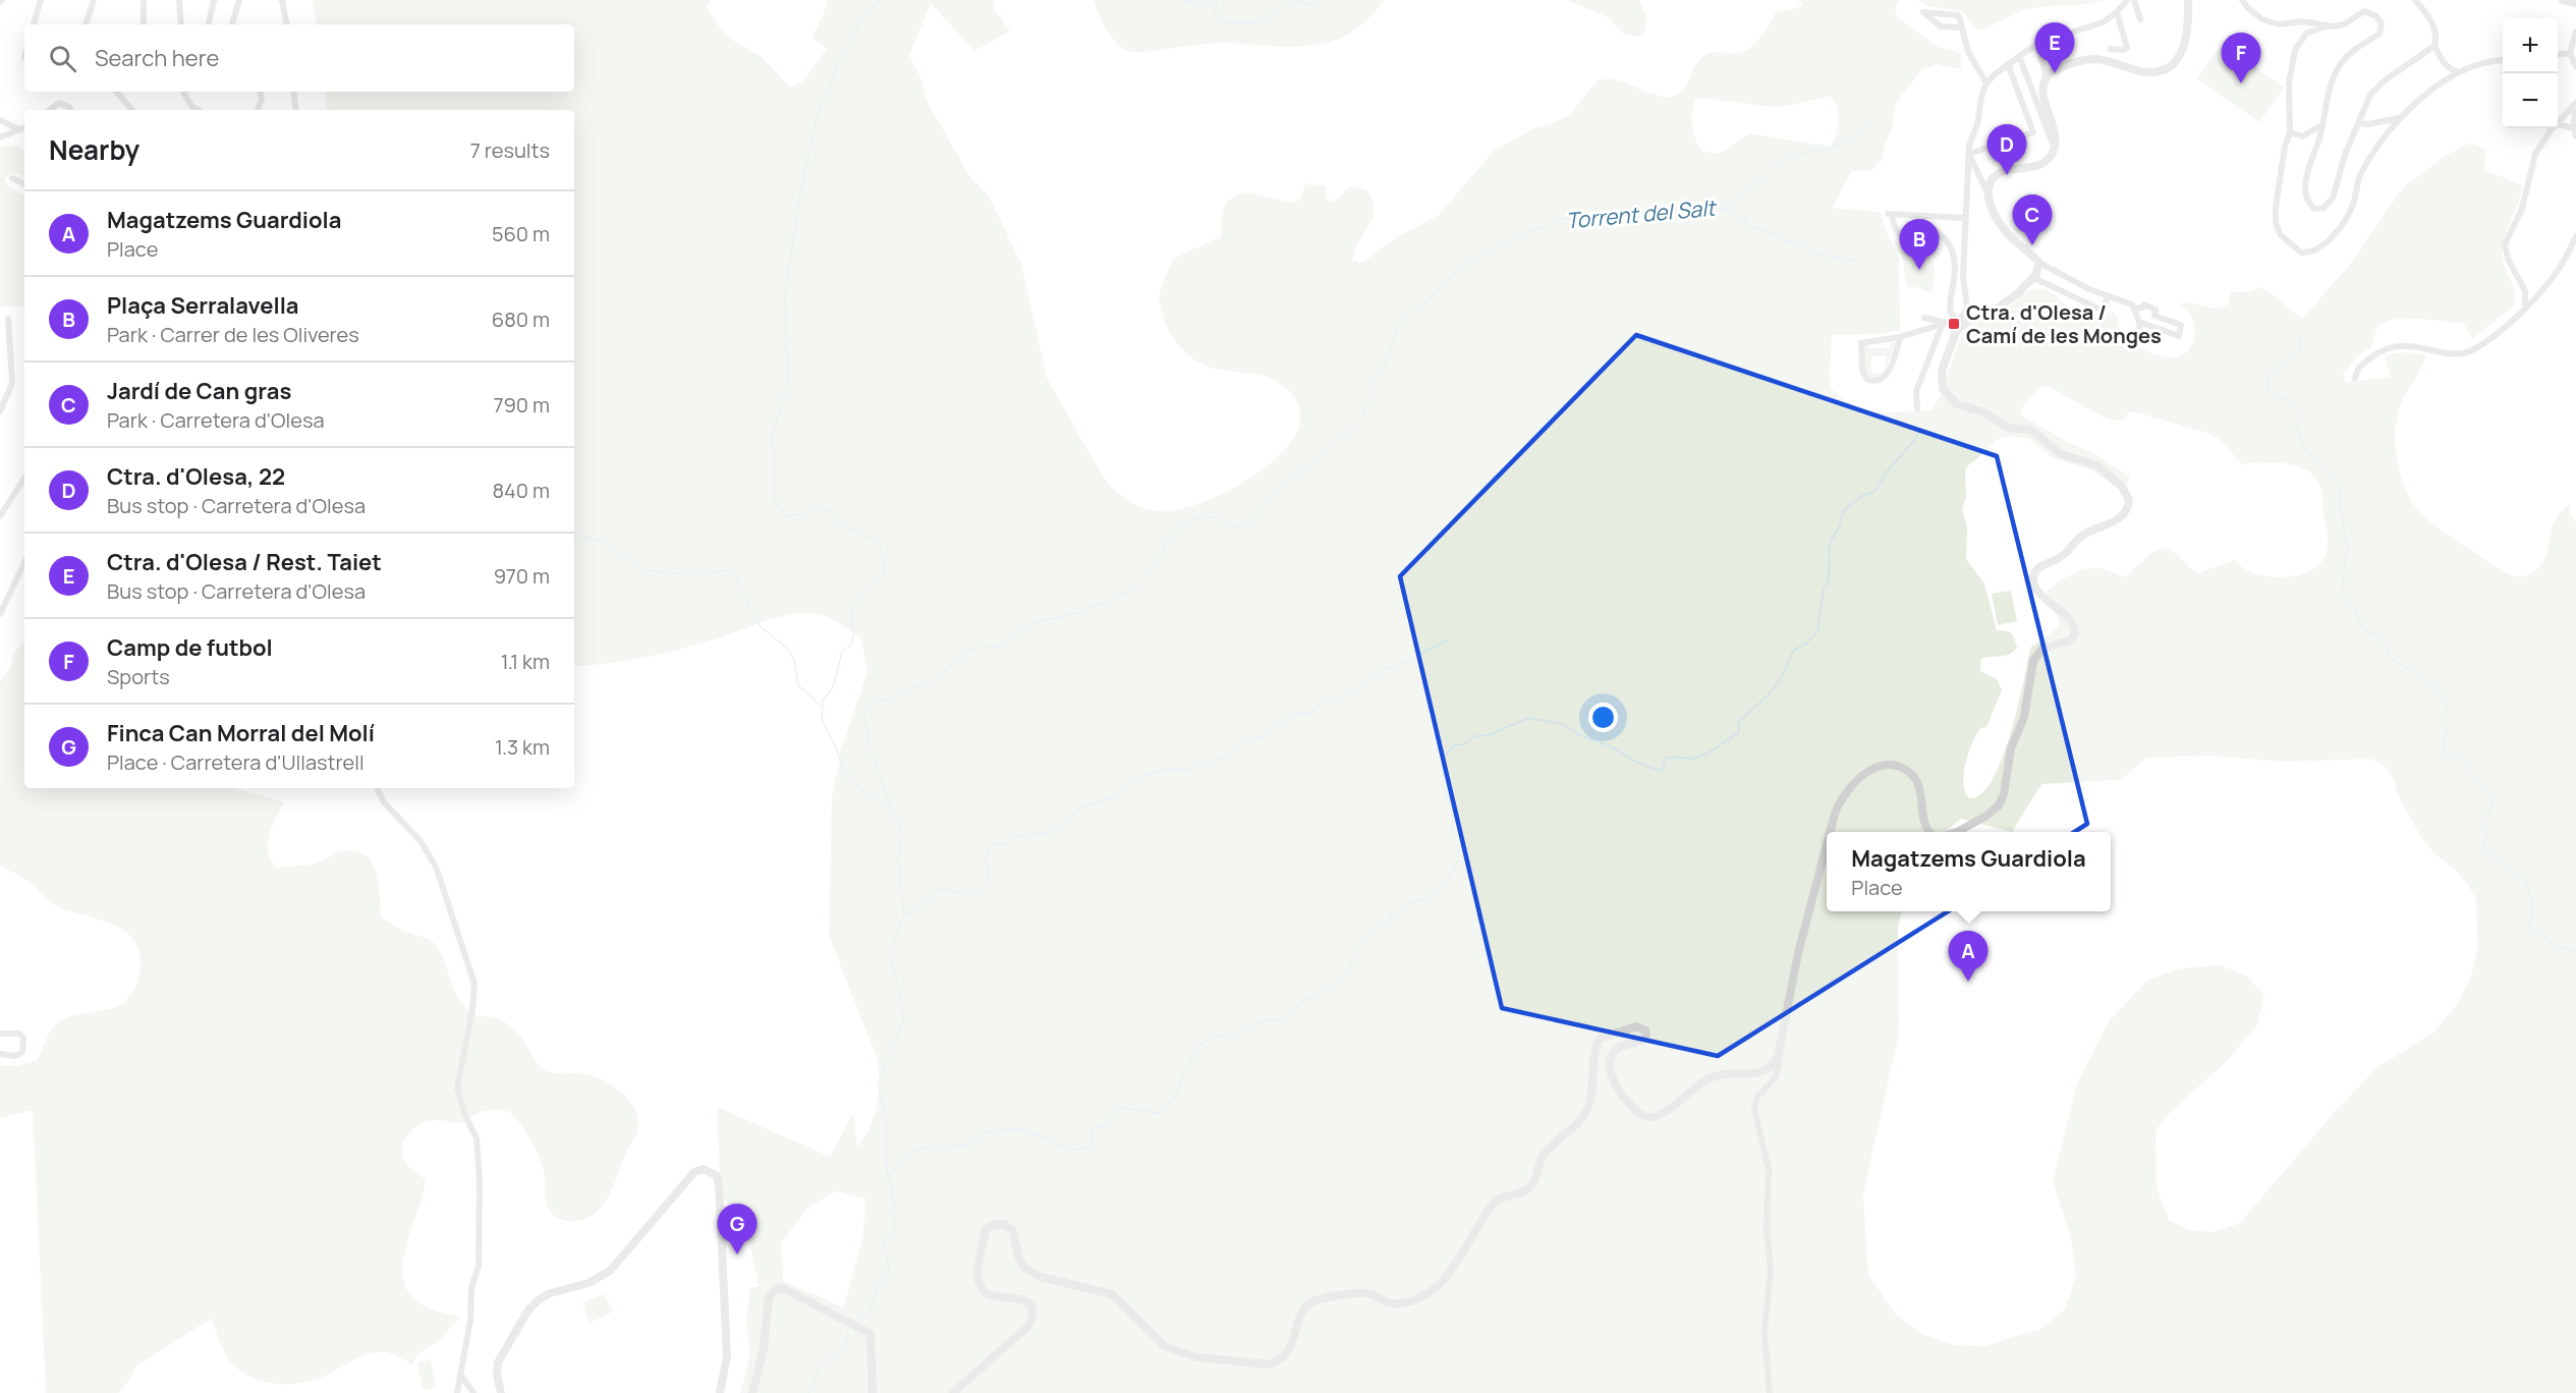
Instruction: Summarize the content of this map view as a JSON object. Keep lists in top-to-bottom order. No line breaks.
{"water":["Torrent del Salt"],"places":{"transit":["Ctra. d'Olesa / Camí de les Monges"]},"page":{"map_buttons":["+","−"],"pins":["E","F","D","C","B","A","G"],"search":"Search here","heading":["Nearby","7 results"],"list":[{"mark":"A","name":"Magatzems Guardiola","note":"Place","value":"560 m"},{"mark":"B","name":"Plaça Serralavella","note":"Park · Carrer de les Oliveres","value":"680 m"},{"mark":"C","name":"Jardí de Can gras","note":"Park · Carretera d'Olesa","value":"790 m"},{"mark":"D","name":"Ctra. d'Olesa, 22","note":"Bus stop · Carretera d'Olesa","value":"840 m"},{"mark":"E","name":"Ctra. d'Olesa / Rest. Taiet","note":"Bus stop · Carretera d'Olesa","value":"970 m"},{"mark":"F","name":"Camp de futbol","note":"Sports","value":"1.1 km"},{"mark":"G","name":"Finca Can Morral del Molí","note":"Place · Carretera d'Ullastrell","value":"1.3 km"}],"popup":["Magatzems Guardiola","Place"]}}
